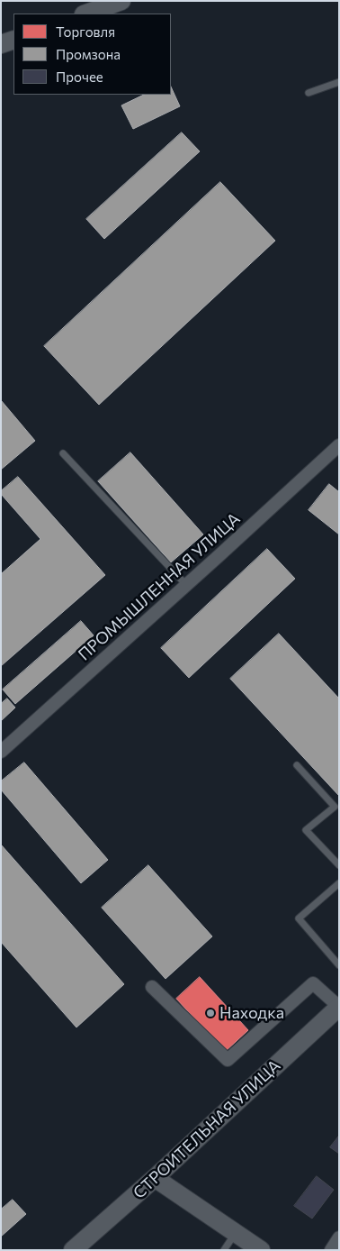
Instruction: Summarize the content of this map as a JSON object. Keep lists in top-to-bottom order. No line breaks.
{"streets":{"main road":["СТРОИТЕЛЬНАЯ УЛИЦА"],"street":["ПРОМЫШЛЕННАЯ УЛИЦА"]},"places":["Находка"],"legend":["Торговля","Промзона","Прочее"]}
